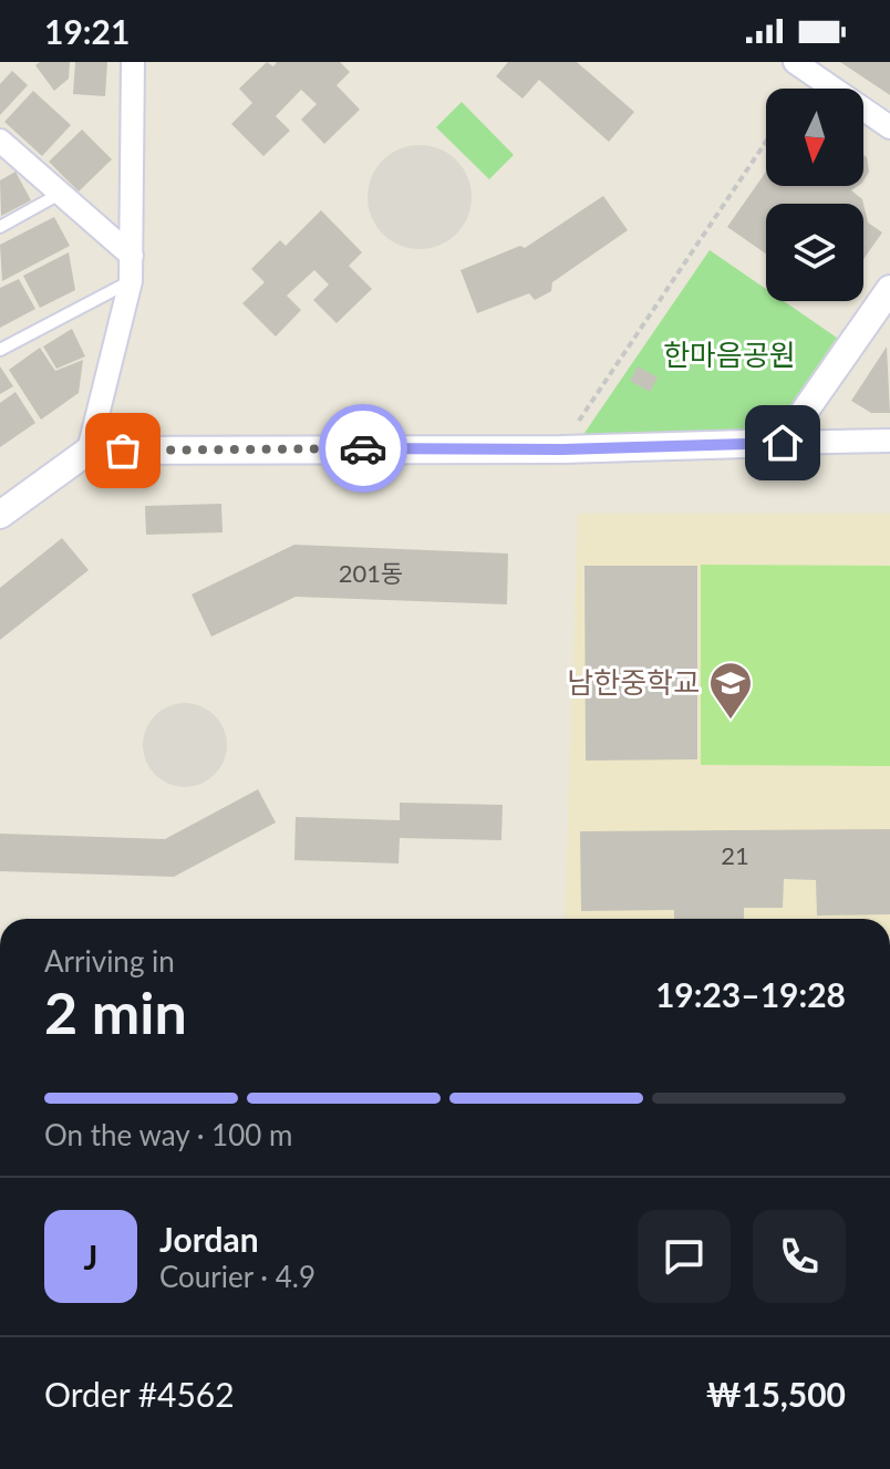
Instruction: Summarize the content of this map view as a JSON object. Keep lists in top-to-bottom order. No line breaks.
{"parks":["한마음공원"],"places":{"school or university":["남한중학교"]},"house_numbers":["201동","21"],"north":"bottom","page":{"status":"19:21","heading":["2 min","Arriving in","19:23–19:28"],"panel":["Jordan","Courier · 4.9","Order #4562","₩15,500"],"bar":"On the way · 100 m","round":"J"}}
